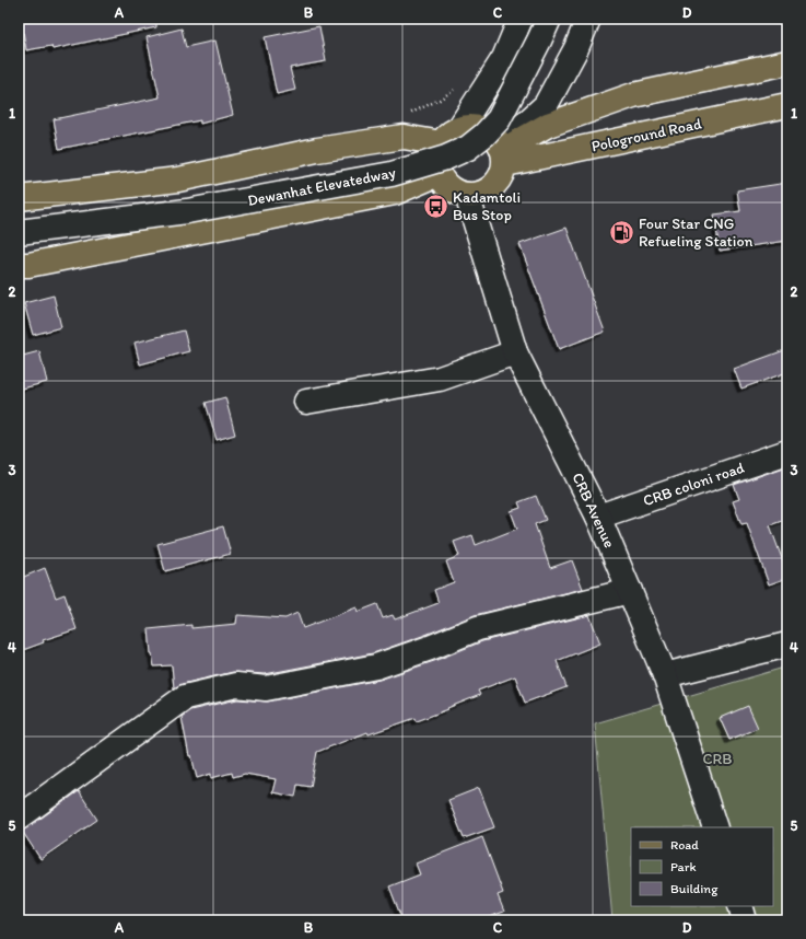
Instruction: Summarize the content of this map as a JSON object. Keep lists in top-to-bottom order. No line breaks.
{"streets":{"main road":["Pologround Road","Dewanhat Elevatedway","CRB coloni road","CRB Avenue"]},"crossings":[["Pologround Road","CRB Avenue"],["CRB coloni road","CRB Avenue"]],"parks":["CRB"],"places":{"bus stop":["Kadamtoli Bus Stop"],"fuel station":["Four Star CNG Refueling Station"]},"legend":["Road","Park","Building"],"grid":{"columns":["A","B","C","D"],"rows":["1","2","3","4","5"]}}
